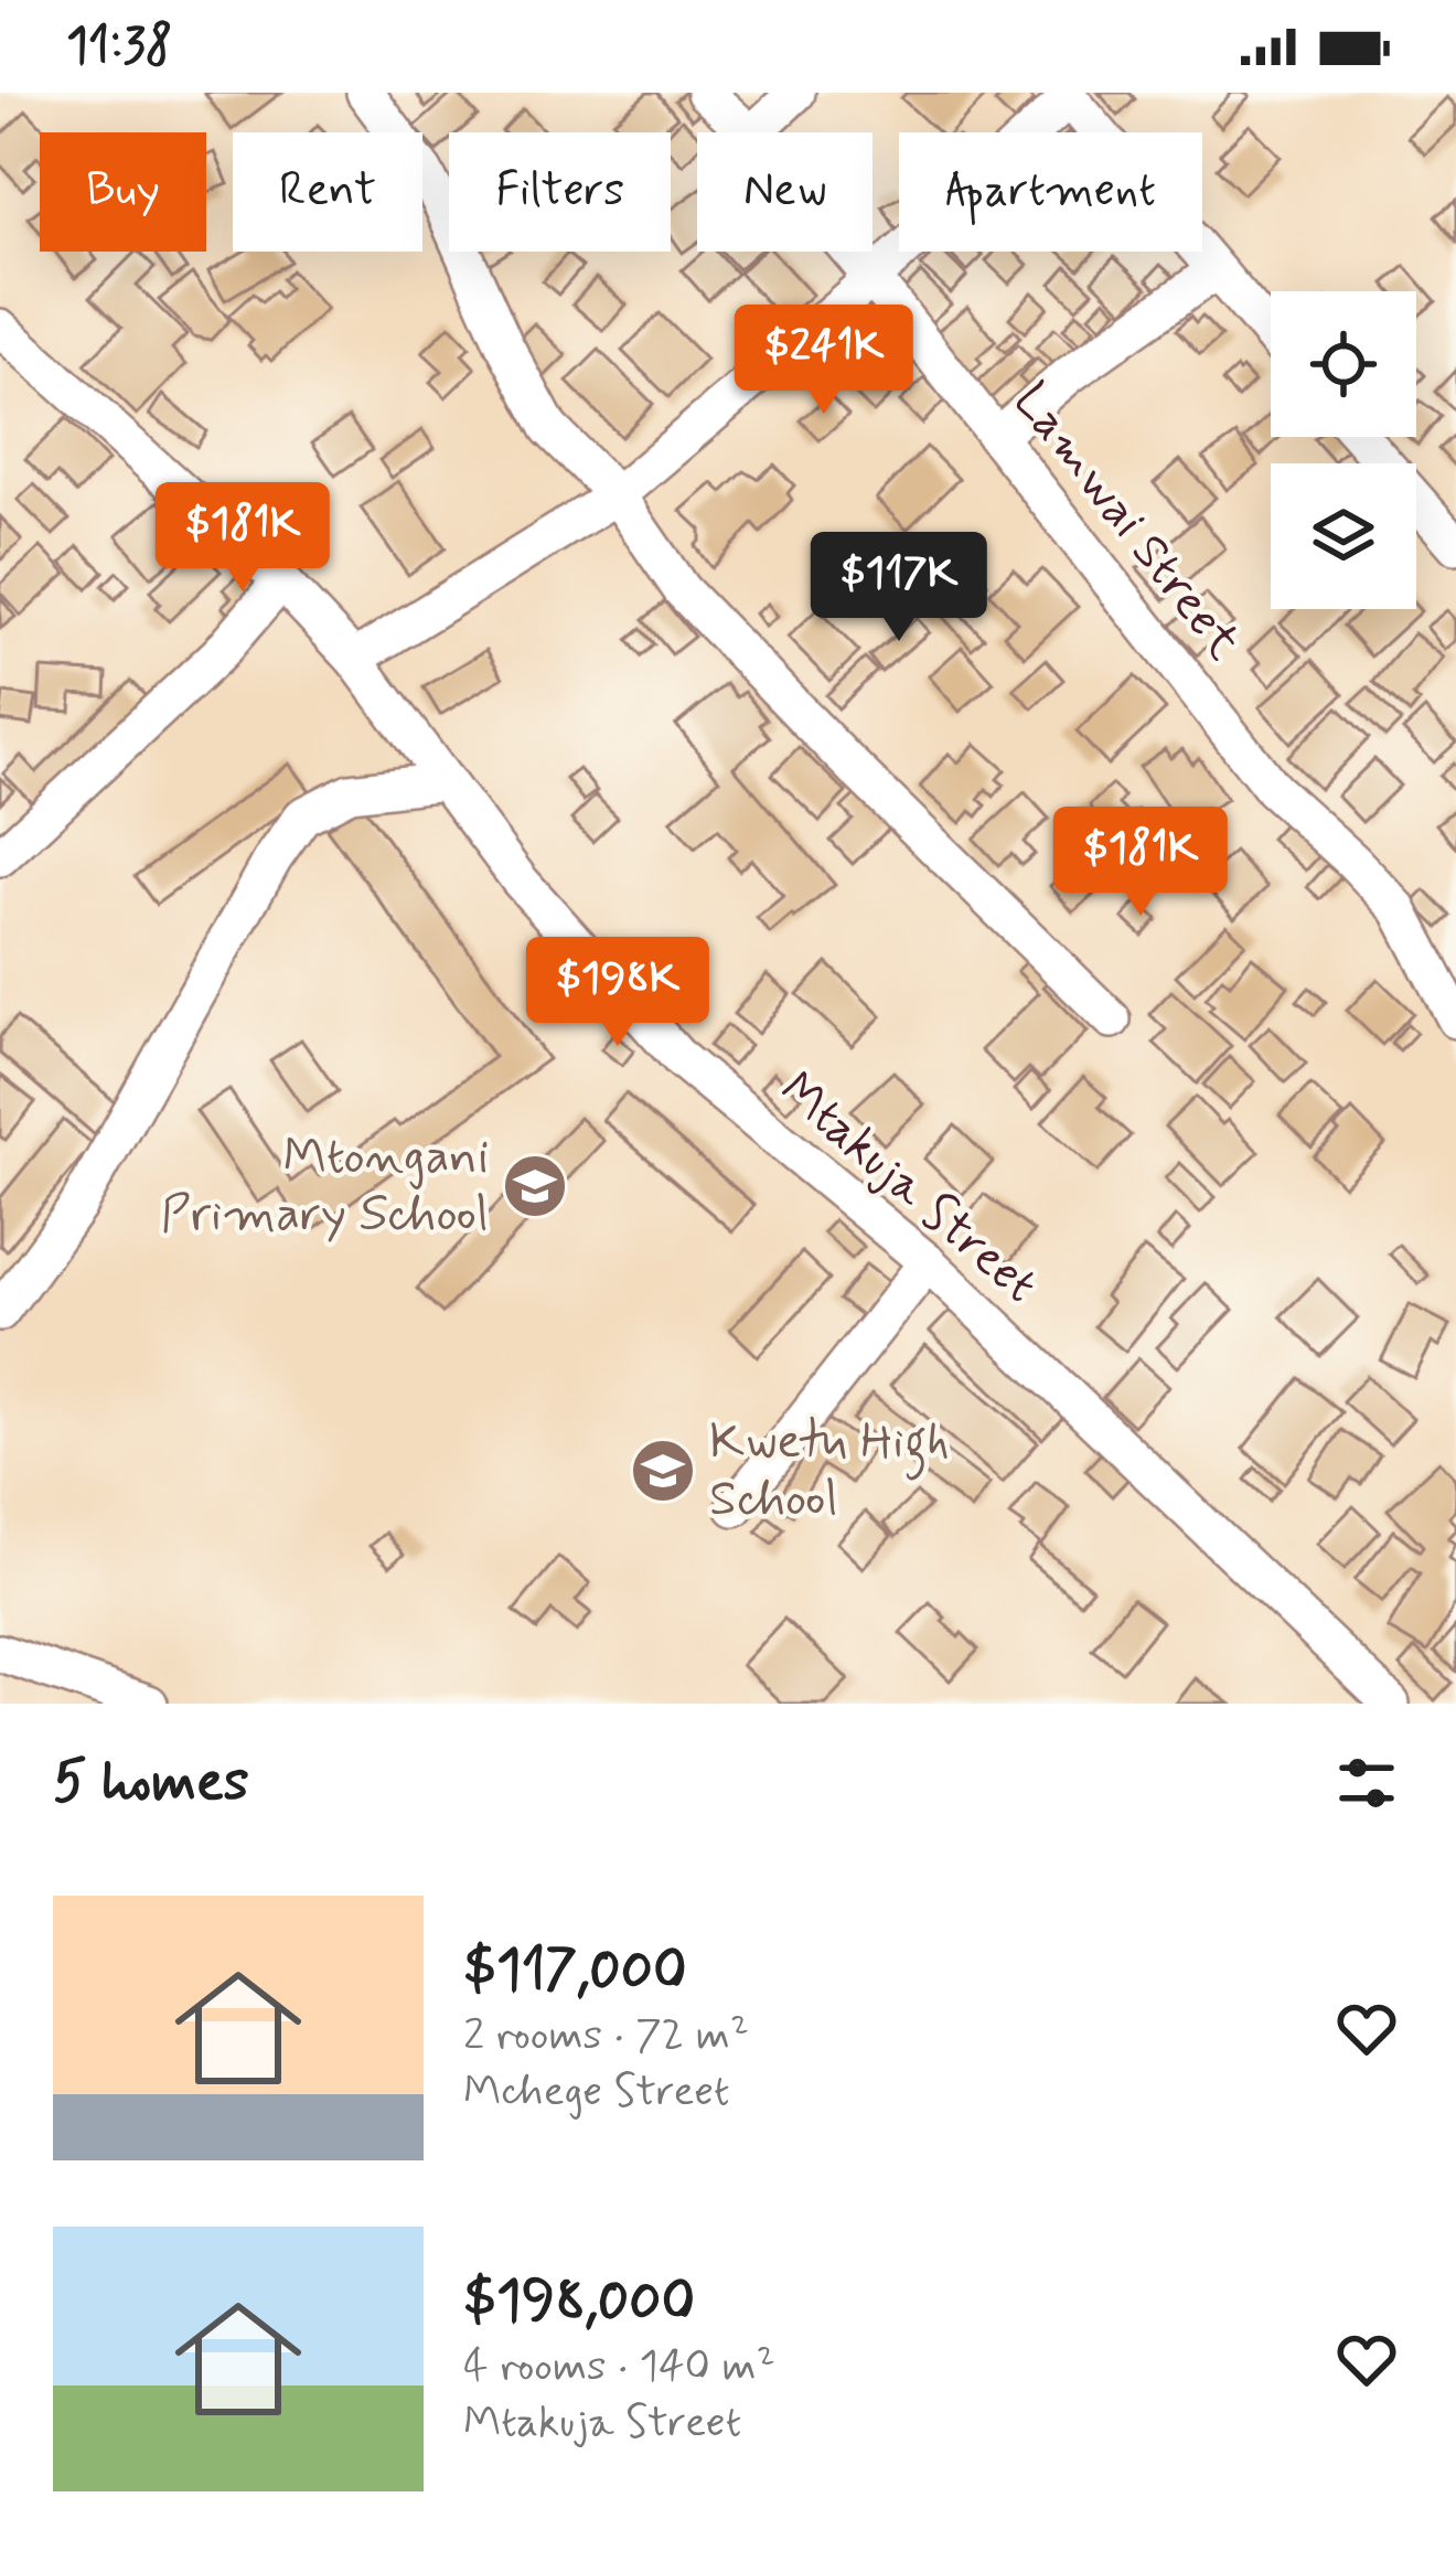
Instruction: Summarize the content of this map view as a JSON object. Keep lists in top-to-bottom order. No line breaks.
{"streets":{"street":["Lamwai Street","Mtakuja Street"]},"places":{"school or university":["Mtongani Primary School","Kwetu High School"]},"page":{"status":"11:38","chip":["Buy","Rent","Filters","New","Apartment"],"price":["$241K","$181K","$117K","$181K","$198K"],"heading":"5 homes","list":[{"name":"$117,000","note":"2 rooms · 72 m² · Mchege Street"},{"name":"$198,000","note":"4 rooms · 140 m² · Mtakuja Street"}]}}
